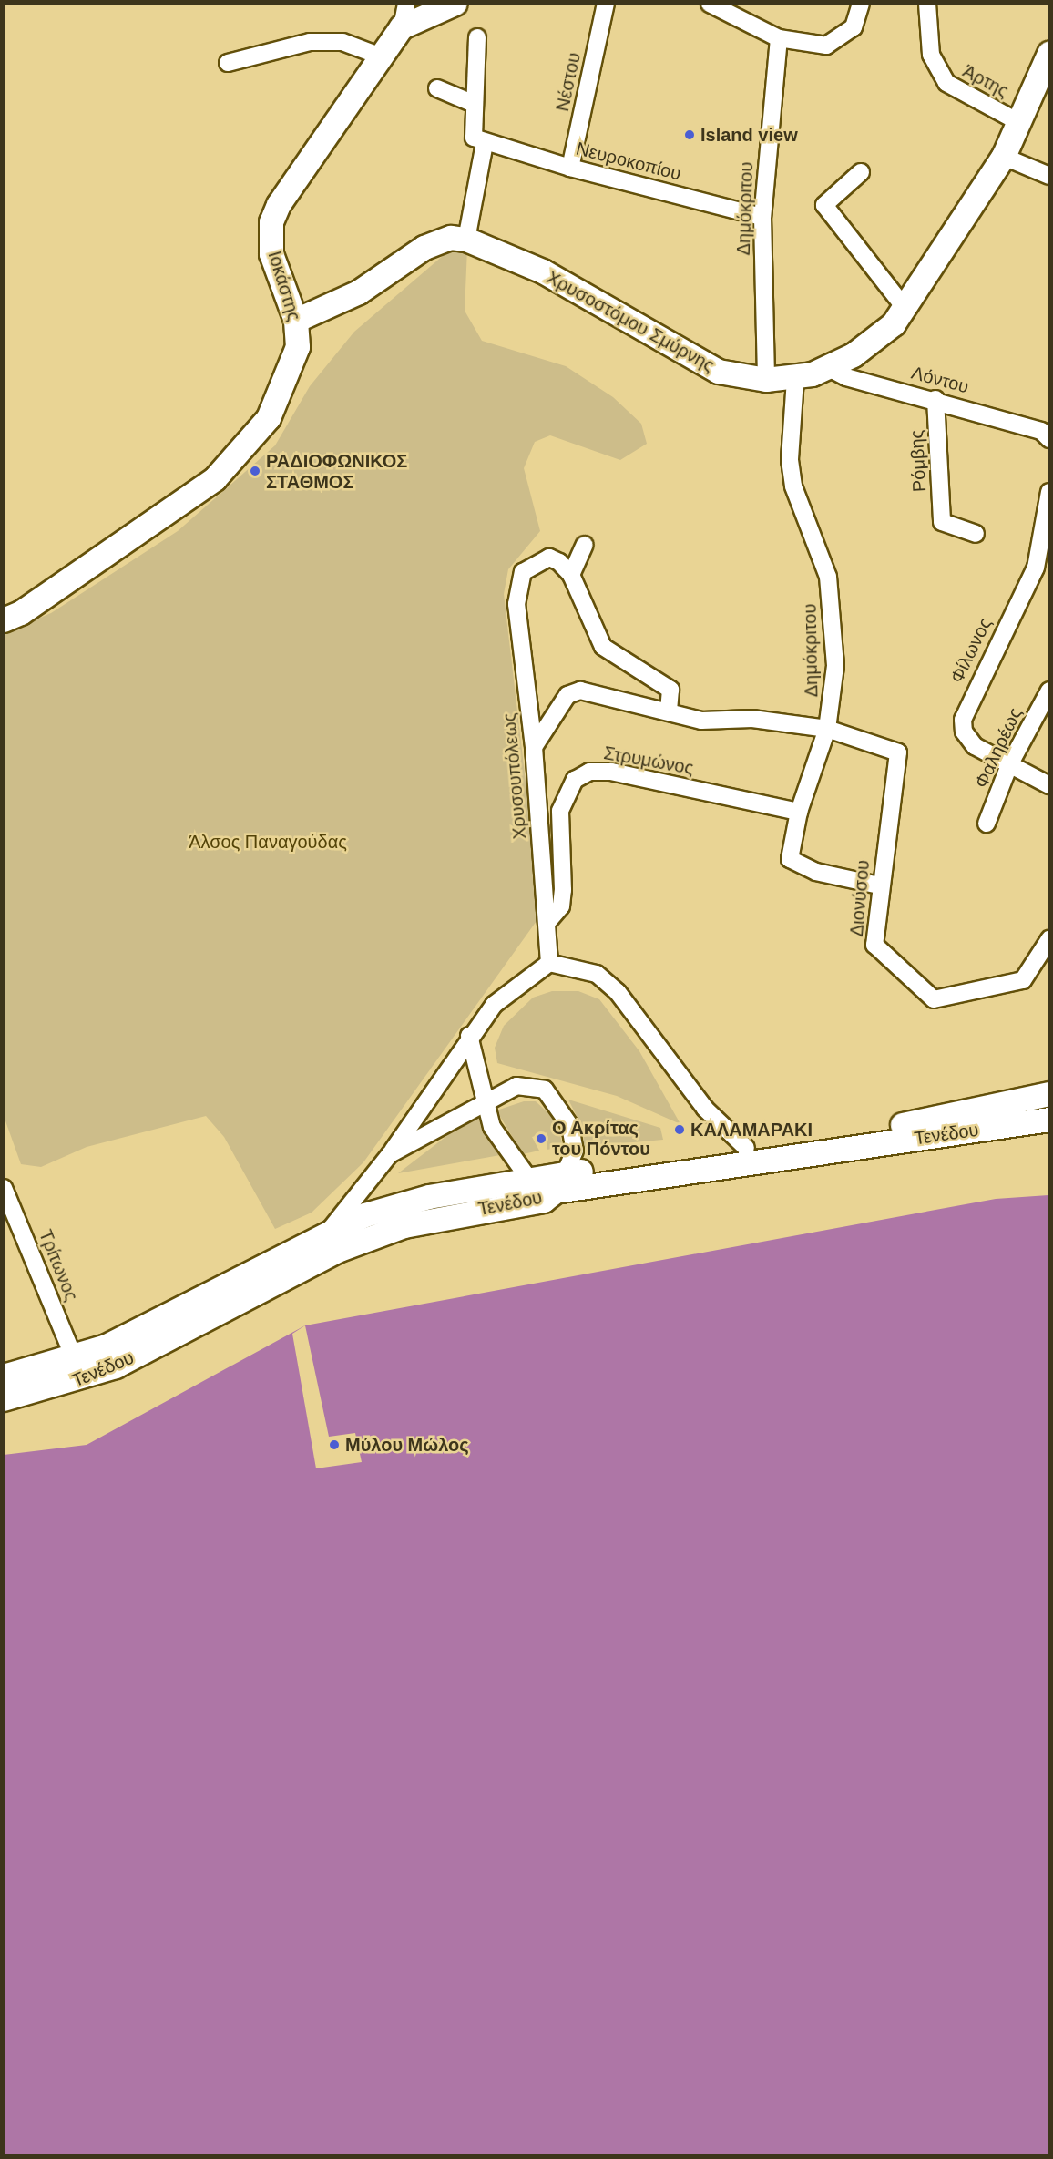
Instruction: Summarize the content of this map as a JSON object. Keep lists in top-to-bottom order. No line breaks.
{"streets":{"main road":["Ιοκάστης","Χρυσοστόμου Σμύρνης","Τενέδου"],"street":["Άρτης","Νέστου","Νευροκοπίου","Δημόκριτου","Λόντου","Ρόμβης","Φίλωνος","Φαληρέως","Στρυμώνος","Χρυσουπόλεως","Διονύσου","Τρίτωνος"]},"crossings":[["Άρτης","Χρυσοστόμου Σμύρνης"],["Νέστου","Νευροκοπίου"],["Νευροκοπίου","Δημόκριτου"],["Δημόκριτου","Χρυσοστόμου Σμύρνης"],["Δημόκριτου","Στρυμώνος"],["Δημόκριτου","Διονύσου"],["Χρυσοστόμου Σμύρνης","Λόντου"],["Λόντου","Ρόμβης"],["Φίλωνος","Φαληρέως"],["Στρυμώνος","Χρυσουπόλεως"],["Τενέδου","Τρίτωνος"]],"parks":["Άλσος Παναγούδας"],"places":["Island view","ΡΑΔΙΟΦΩΝΙΚΟΣ ΣΤΑΘΜΟΣ","ΚΑΛΑΜΑΡΑΚΙ","Ο Ακρίτας του Πόντου","Μύλου Μώλος"]}
